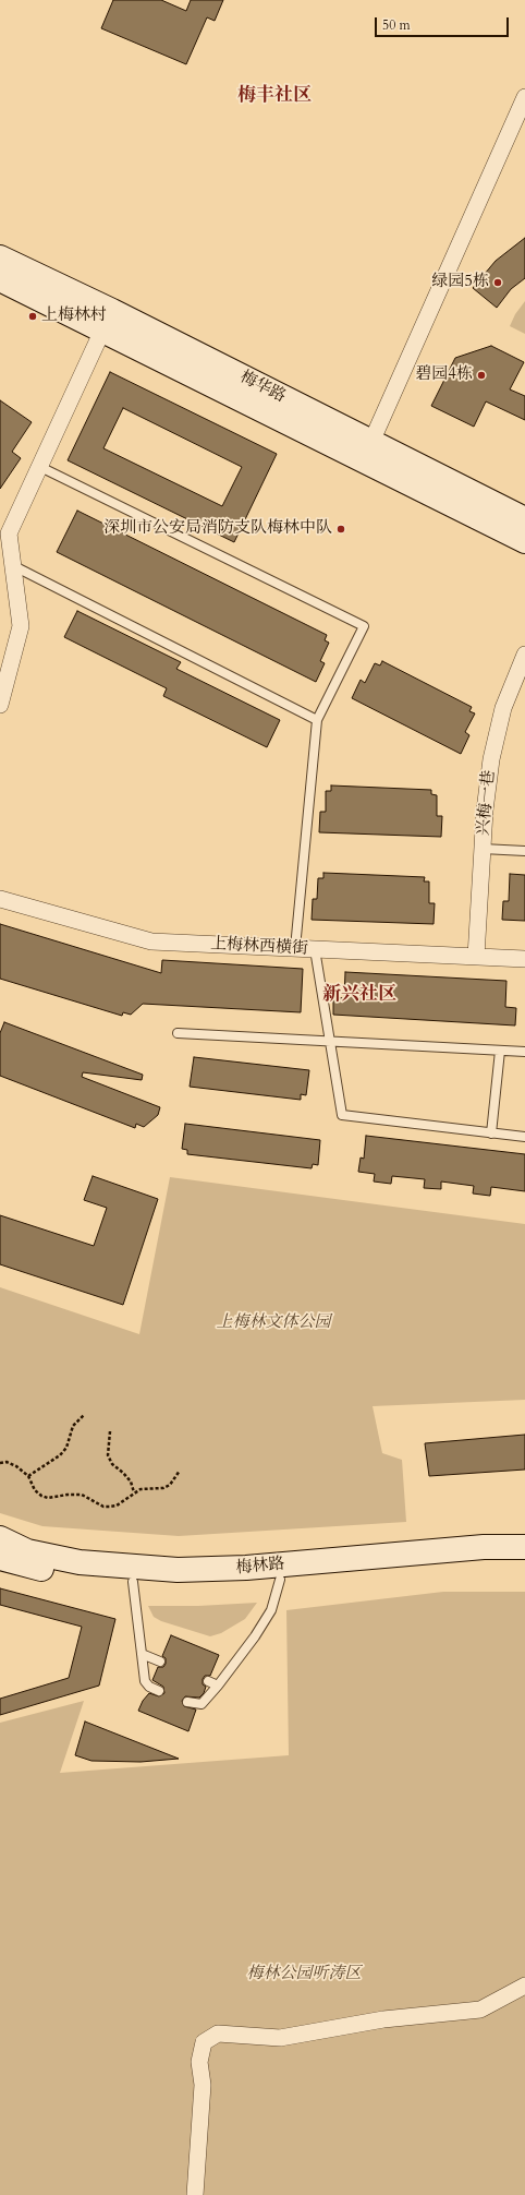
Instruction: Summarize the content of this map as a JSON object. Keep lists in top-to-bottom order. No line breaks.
{"streets":{"main road":["梅华路","梅林路"],"street":["兴梅一巷","上梅林西横街"]},"crossings":[["兴梅一巷","上梅林西横街"]],"districts":["梅丰社区","新兴社区"],"parks":["上梅林文体公园","梅林公园听涛区"],"places":["绿园5栋","上梅林村","碧园4栋","深圳市公安局消防支队梅林中队"],"scale_bar":"50 m"}
